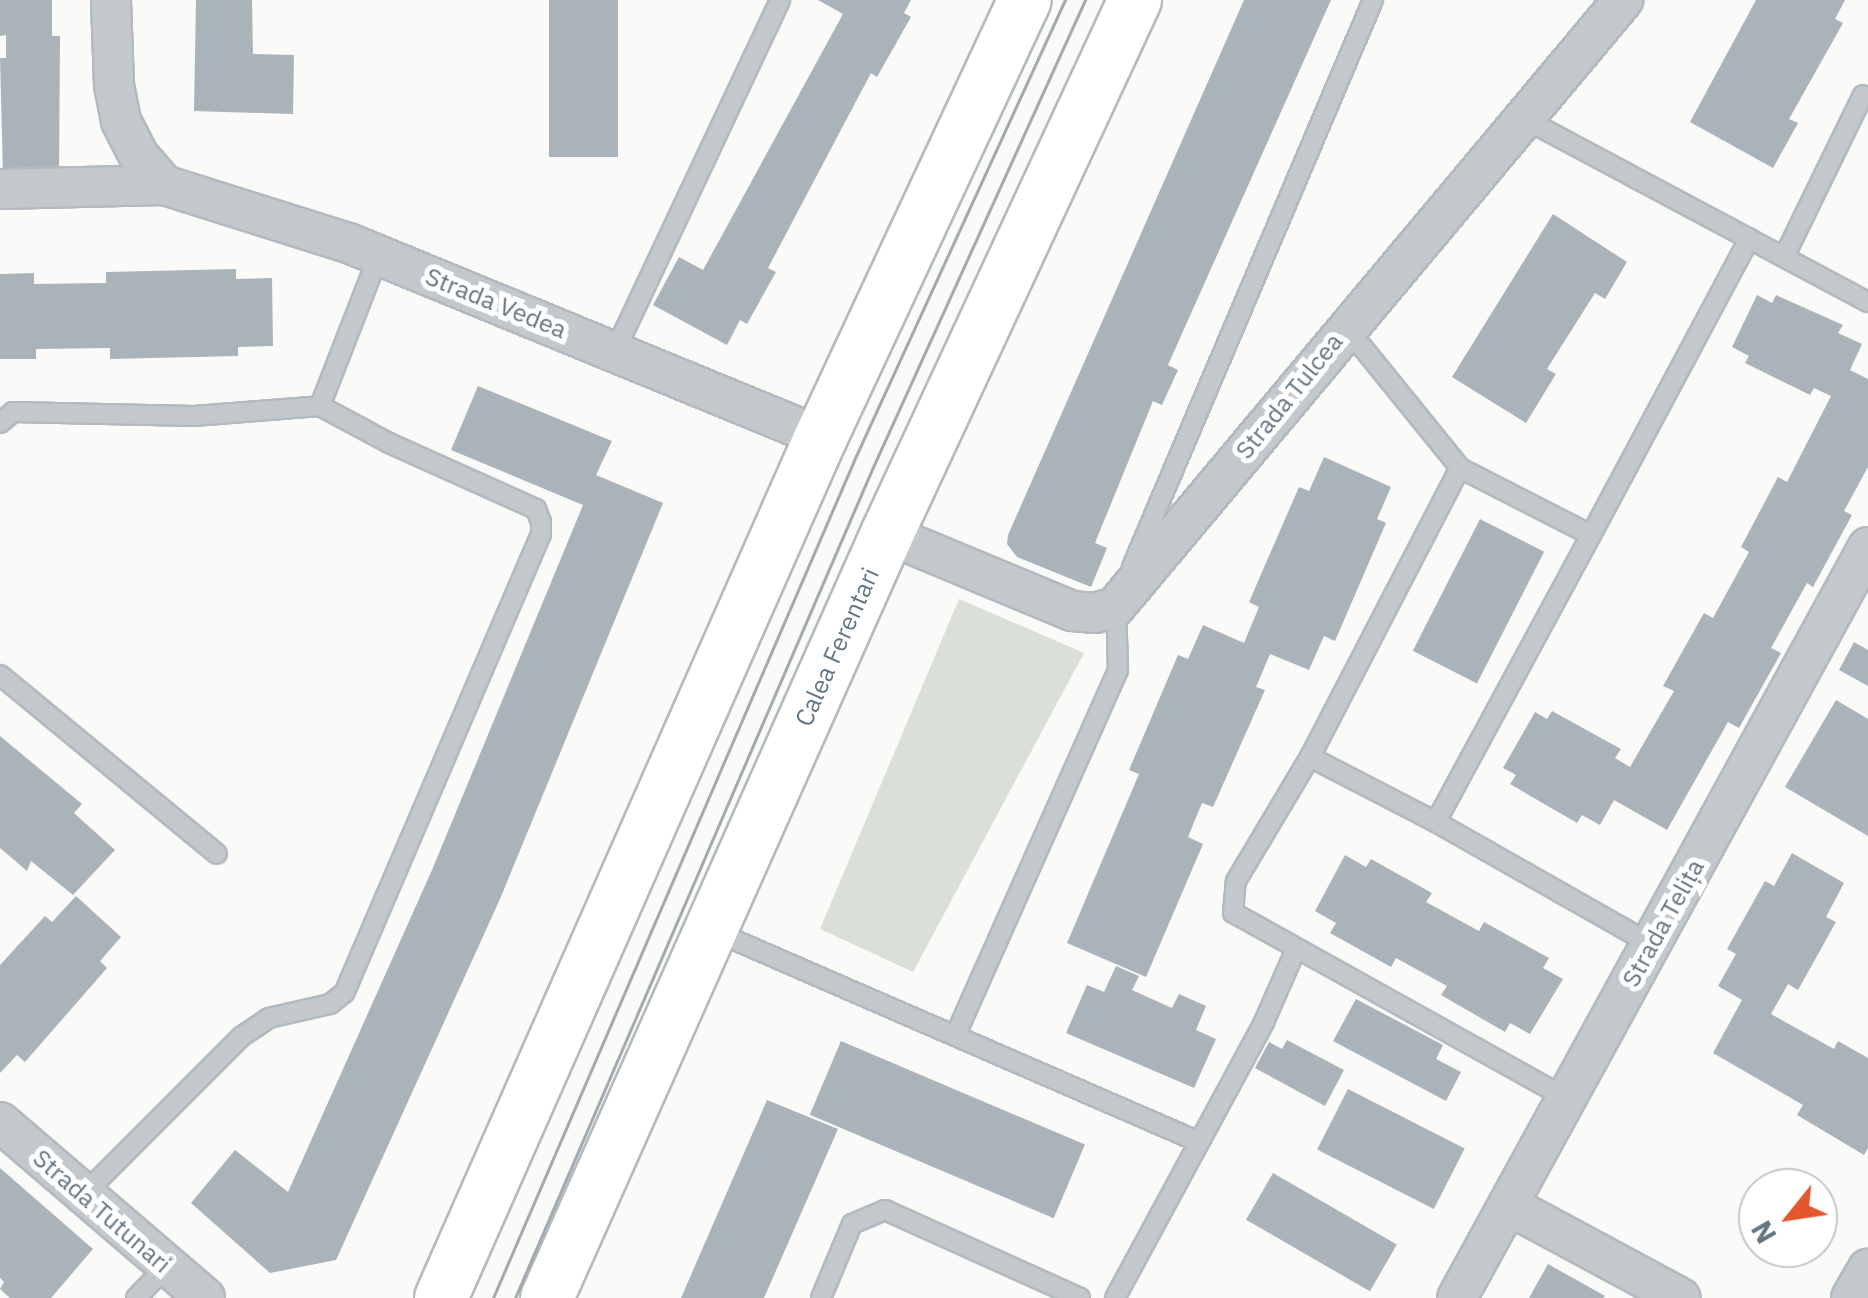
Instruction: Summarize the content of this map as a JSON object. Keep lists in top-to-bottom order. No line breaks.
{"streets":{"main road":["Calea Ferentari"],"street":["Strada Vedea","Strada Tulcea","Strada Telița","Strada Tutunari"]},"north":"bottom left"}
